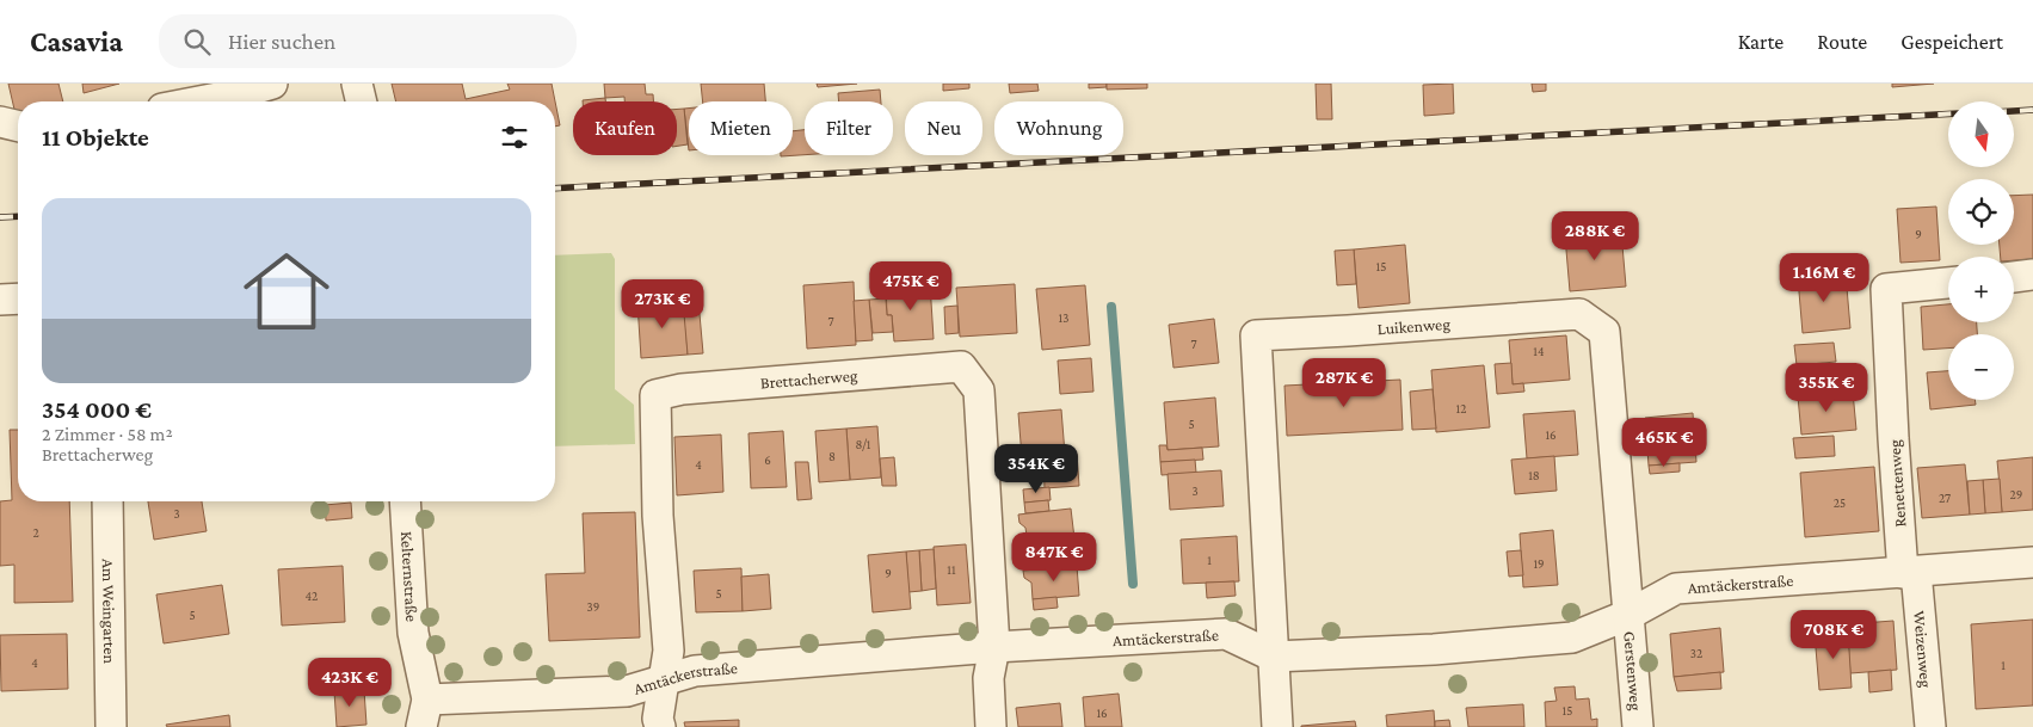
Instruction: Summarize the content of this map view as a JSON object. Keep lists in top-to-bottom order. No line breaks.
{"streets":{"street":["Luikenweg","Brettacherweg","Renettenweg","Kelternstraße","Amtäckerstraße","Am Weingarten","Weizenweg","Gerstenweg"]},"crossings":[["Luikenweg","Amtäckerstraße"],["Luikenweg","Gerstenweg"],["Brettacherweg","Amtäckerstraße"],["Renettenweg","Amtäckerstraße"],["Renettenweg","Weizenweg"],["Kelternstraße","Amtäckerstraße"],["Amtäckerstraße","Weizenweg"],["Amtäckerstraße","Gerstenweg"]],"house_numbers":["9","15","13","7","7","14","12","5","16","8/1","8","6","4","18","3","29","27","25","3","2","1","19","11","9","5","42","39","5","32","4","1","15","16"],"north":"bottom","page":{"header":"Casavia","search":"Hier suchen","nav":["Karte","Route","Gespeichert"],"map_buttons":["+","−"],"chip":["Kaufen","Mieten","Filter","Neu","Wohnung"],"heading":"11 Objekte","list":[{"name":"354 000 €","note":"2 Zimmer · 58 m² · Brettacherweg"}],"price":["288K €","1.16M €","475K €","273K €","287K €","355K €","465K €","354K €","847K €","708K €","423K €"]}}
